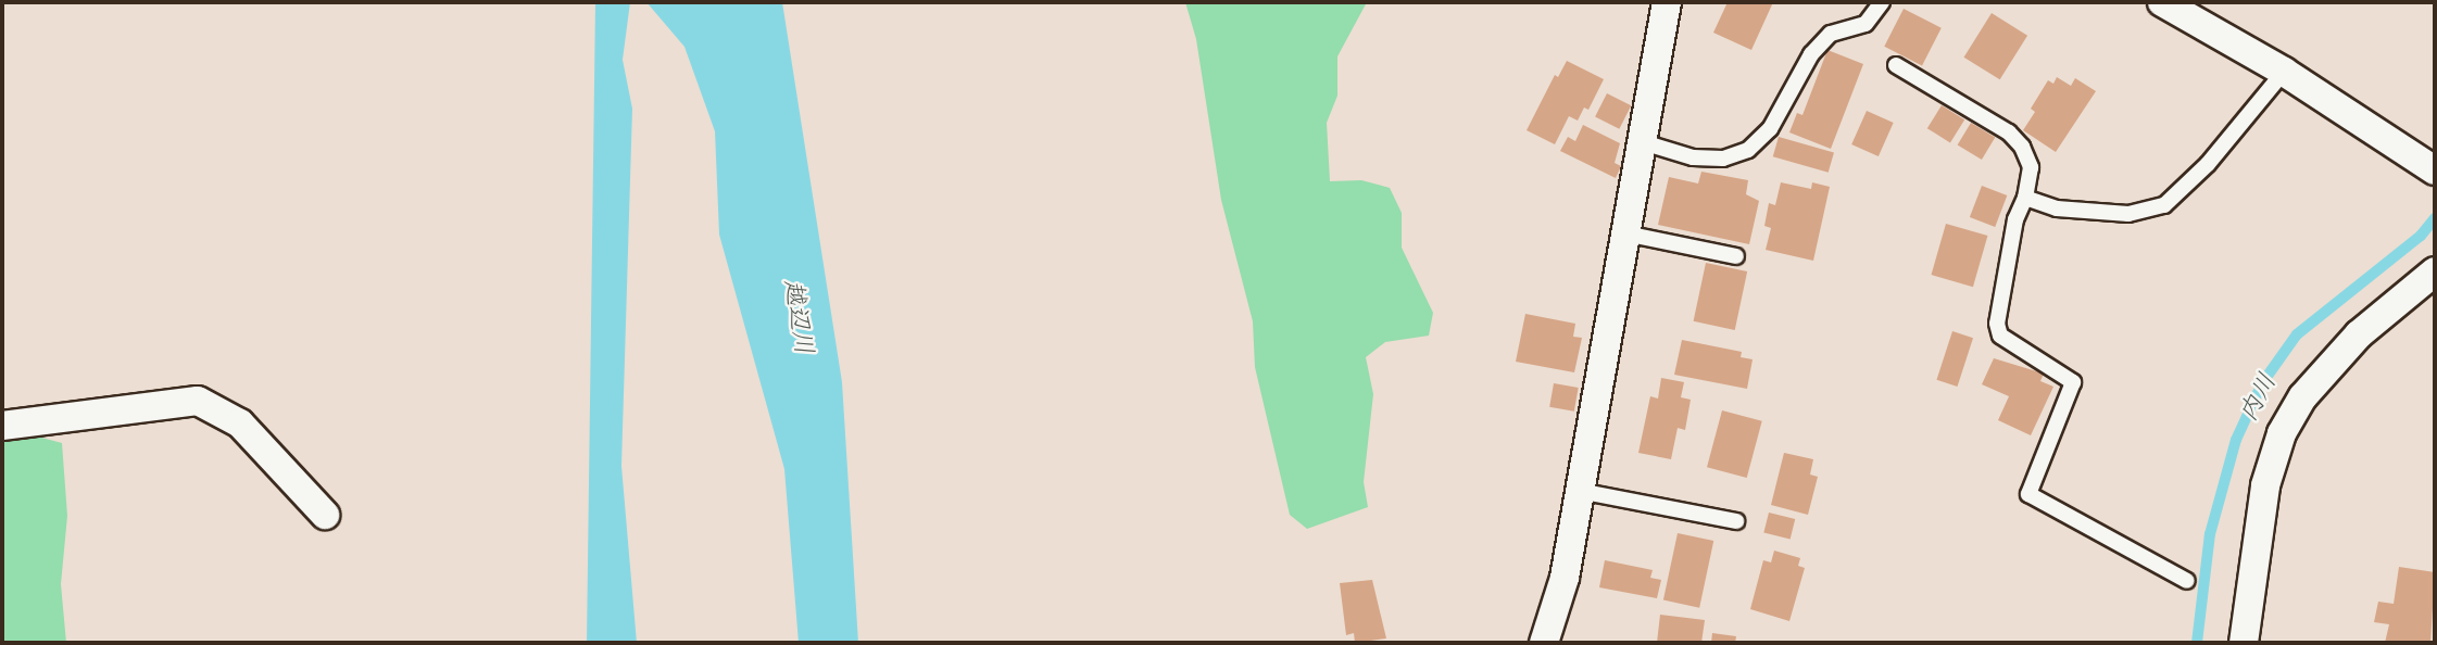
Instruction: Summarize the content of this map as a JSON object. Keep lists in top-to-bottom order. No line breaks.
{"water":["越辺川","内川"]}
